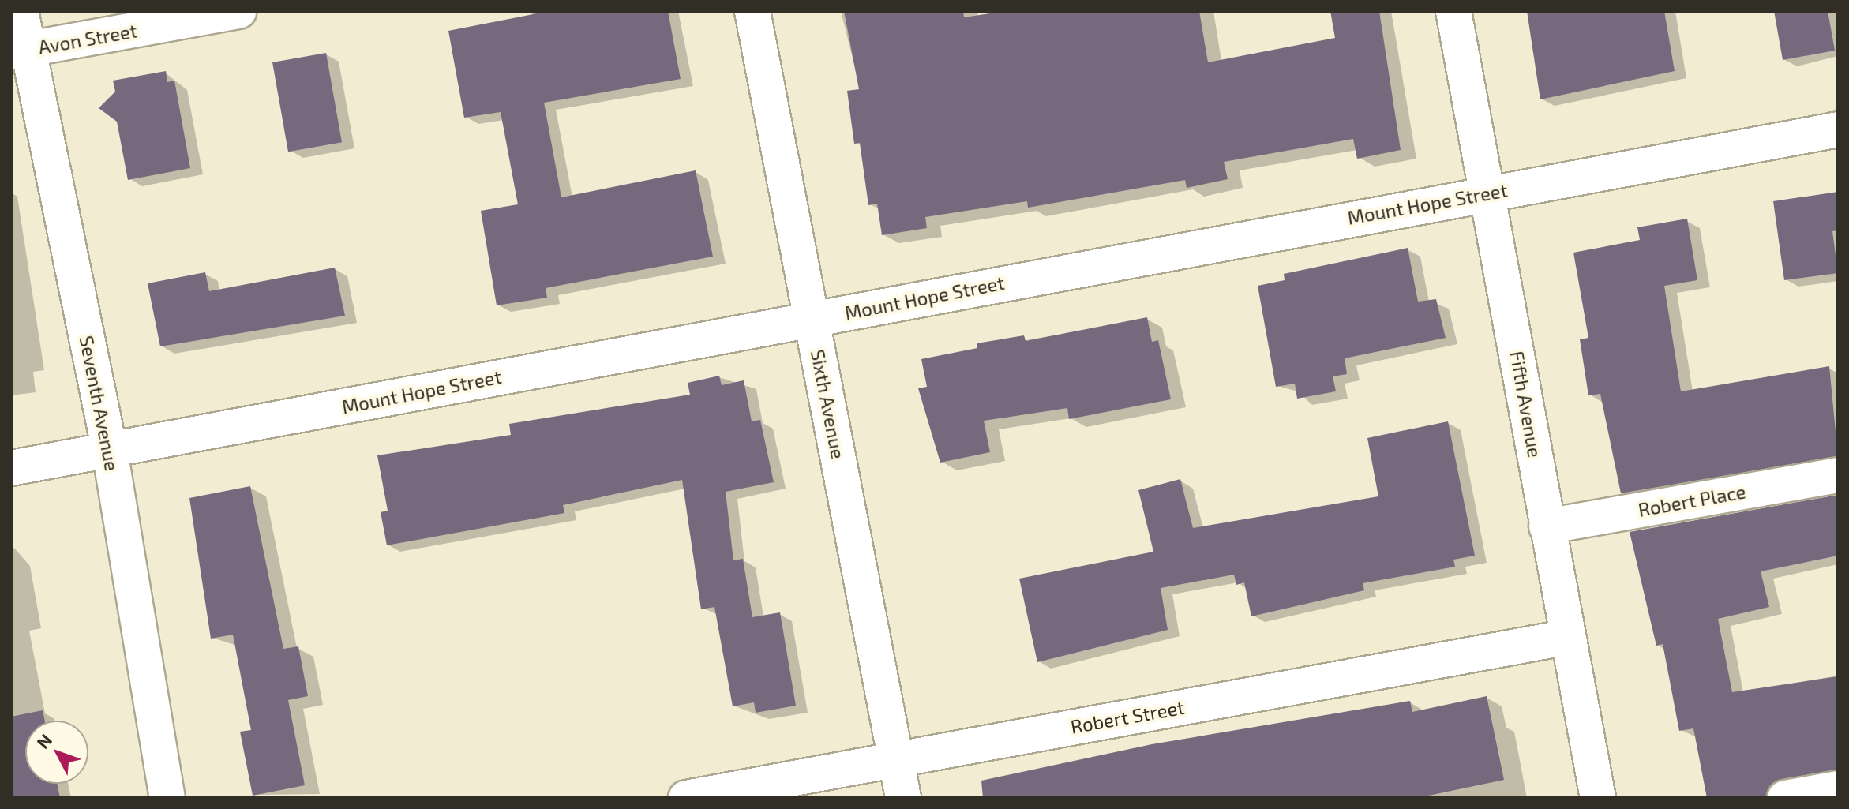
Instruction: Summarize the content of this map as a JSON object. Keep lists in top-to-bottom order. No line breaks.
{"streets":{"street":["Avon Street","Mount Hope Street","Seventh Avenue","Sixth Avenue","Fifth Avenue","Robert Place","Robert Street"]},"crossings":[["Avon Street","Seventh Avenue"],["Mount Hope Street","Seventh Avenue"],["Mount Hope Street","Sixth Avenue"],["Mount Hope Street","Fifth Avenue"],["Sixth Avenue","Robert Street"],["Fifth Avenue","Robert Place"],["Fifth Avenue","Robert Street"]],"north":"top left"}
